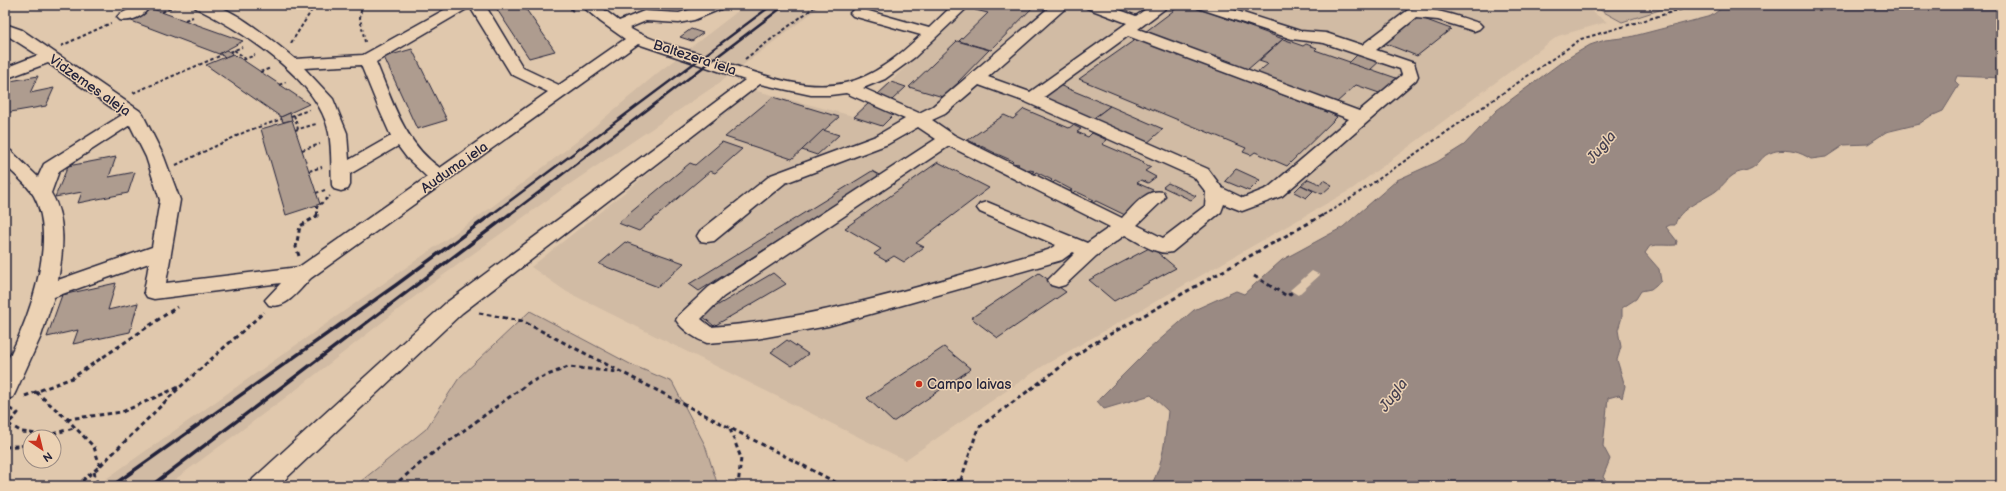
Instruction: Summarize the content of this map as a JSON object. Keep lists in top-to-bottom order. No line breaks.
{"streets":{"street":["Baltezera iela","Vidzemes aleja","Auduma iela"]},"crossings":[["Baltezera iela","Auduma iela"],["Vidzemes aleja","Auduma iela"]],"water":["Jugla"],"places":["Campo laivas"],"north":"bottom right"}
